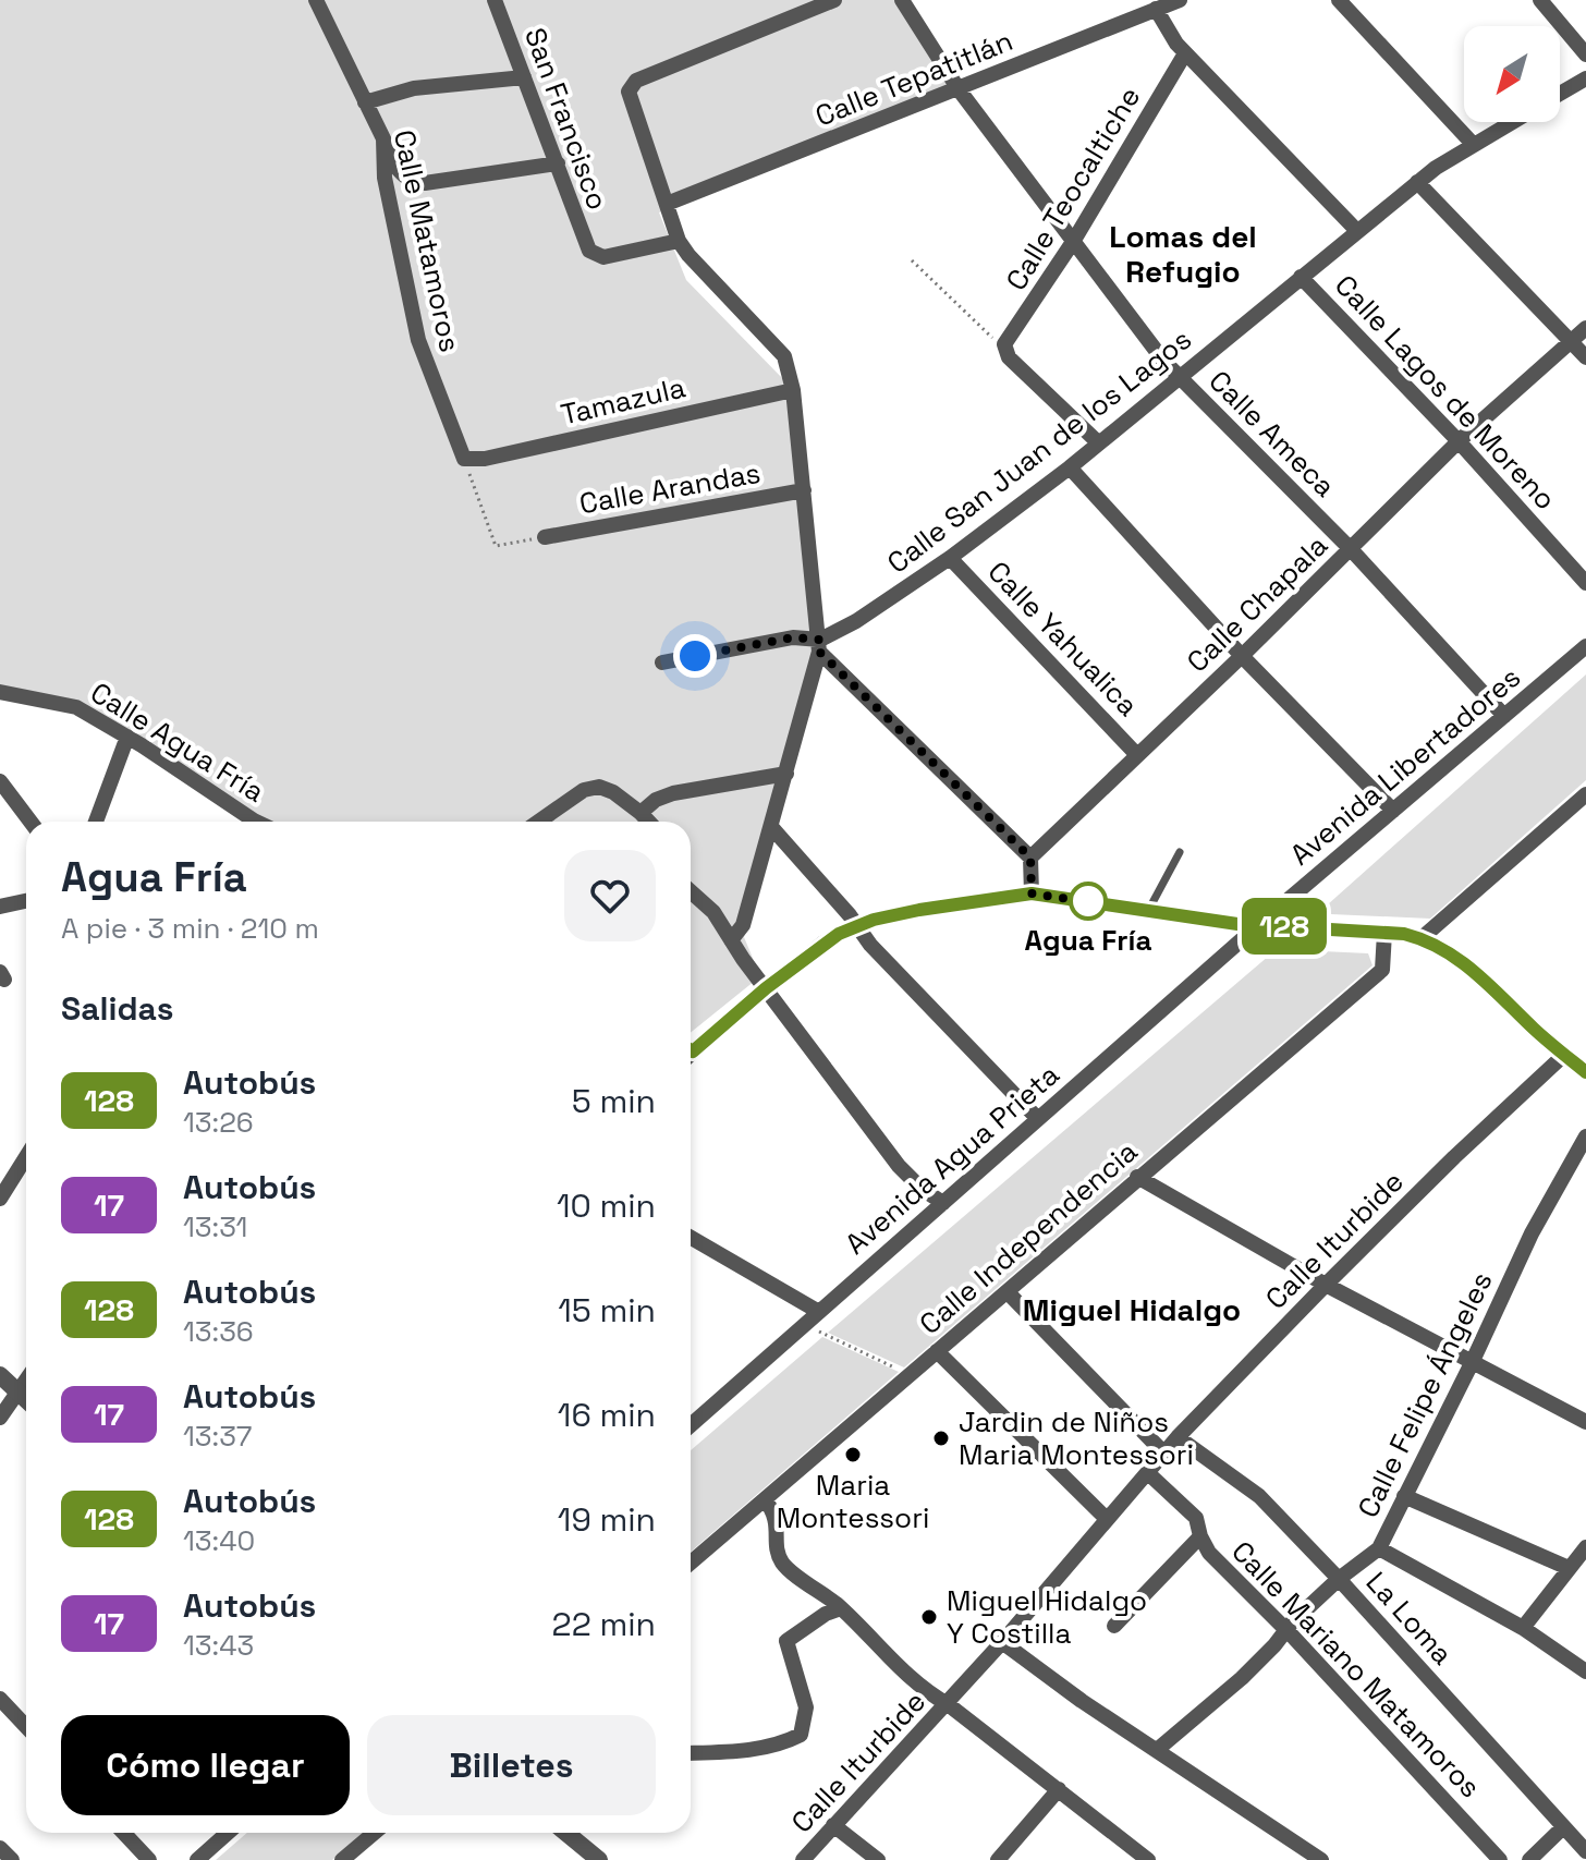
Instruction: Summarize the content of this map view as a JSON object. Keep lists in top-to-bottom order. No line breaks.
{"streets":{"street":["Calle Tepatitlán","San Francisco","Calle Teocaltiche","Calle Matamoros","Calle Lagos de Moreno","Tamazula","Calle Ameca","Calle San Juan de los Lagos","Calle Arandas","Calle Chapala","Calle Yahualica","Calle Agua Fría","Avenida Libertadores","Avenida Agua Prieta","Calle Independencia","Calle Iturbide","Calle Felipe Ángeles","La Loma","Calle Mariano Matamoros"]},"crossings":[["Calle Tepatitlán","Calle Lagos de Moreno"],["Calle Tepatitlán","Calle Ameca"],["Calle Teocaltiche","Calle Lagos de Moreno"],["Calle Teocaltiche","Calle Ameca"],["Calle Matamoros","Tamazula"],["Calle Lagos de Moreno","Calle San Juan de los Lagos"],["Calle Lagos de Moreno","Calle Chapala"],["Calle Ameca","Calle San Juan de los Lagos"],["Calle Ameca","Calle Chapala"],["Calle Ameca","Avenida Libertadores"],["Calle San Juan de los Lagos","Calle Yahualica"],["Calle Chapala","Calle Yahualica"],["Avenida Libertadores","Avenida Agua Prieta"],["Calle Iturbide","La Loma"],["Calle Iturbide","Calle Mariano Matamoros"],["Calle Felipe Ángeles","La Loma"],["Calle Felipe Ángeles","Calle Mariano Matamoros"]],"districts":["Lomas del Refugio","Miguel Hidalgo"],"places":["Agua Fría","Jardin de Niños Maria Montessori","Maria Montessori","Miguel Hidalgo Y Costilla"],"lines":["bus line 128"],"north":"bottom left","page":{"on_map":"128","heading":[["Agua Fría","A pie · 3 min · 210 m"],"Salidas"],"list":[{"mark":"128","name":"Autobús","note":"13:26","value":"5 min"},{"mark":"17","name":"Autobús","note":"13:31","value":"10 min"},{"mark":"128","name":"Autobús","note":"13:36","value":"15 min"},{"mark":"17","name":"Autobús","note":"13:37","value":"16 min"},{"mark":"128","name":"Autobús","note":"13:40","value":"19 min"},{"mark":"17","name":"Autobús","note":"13:43","value":"22 min"}],"buttons":["Cómo llegar","Billetes"]}}
